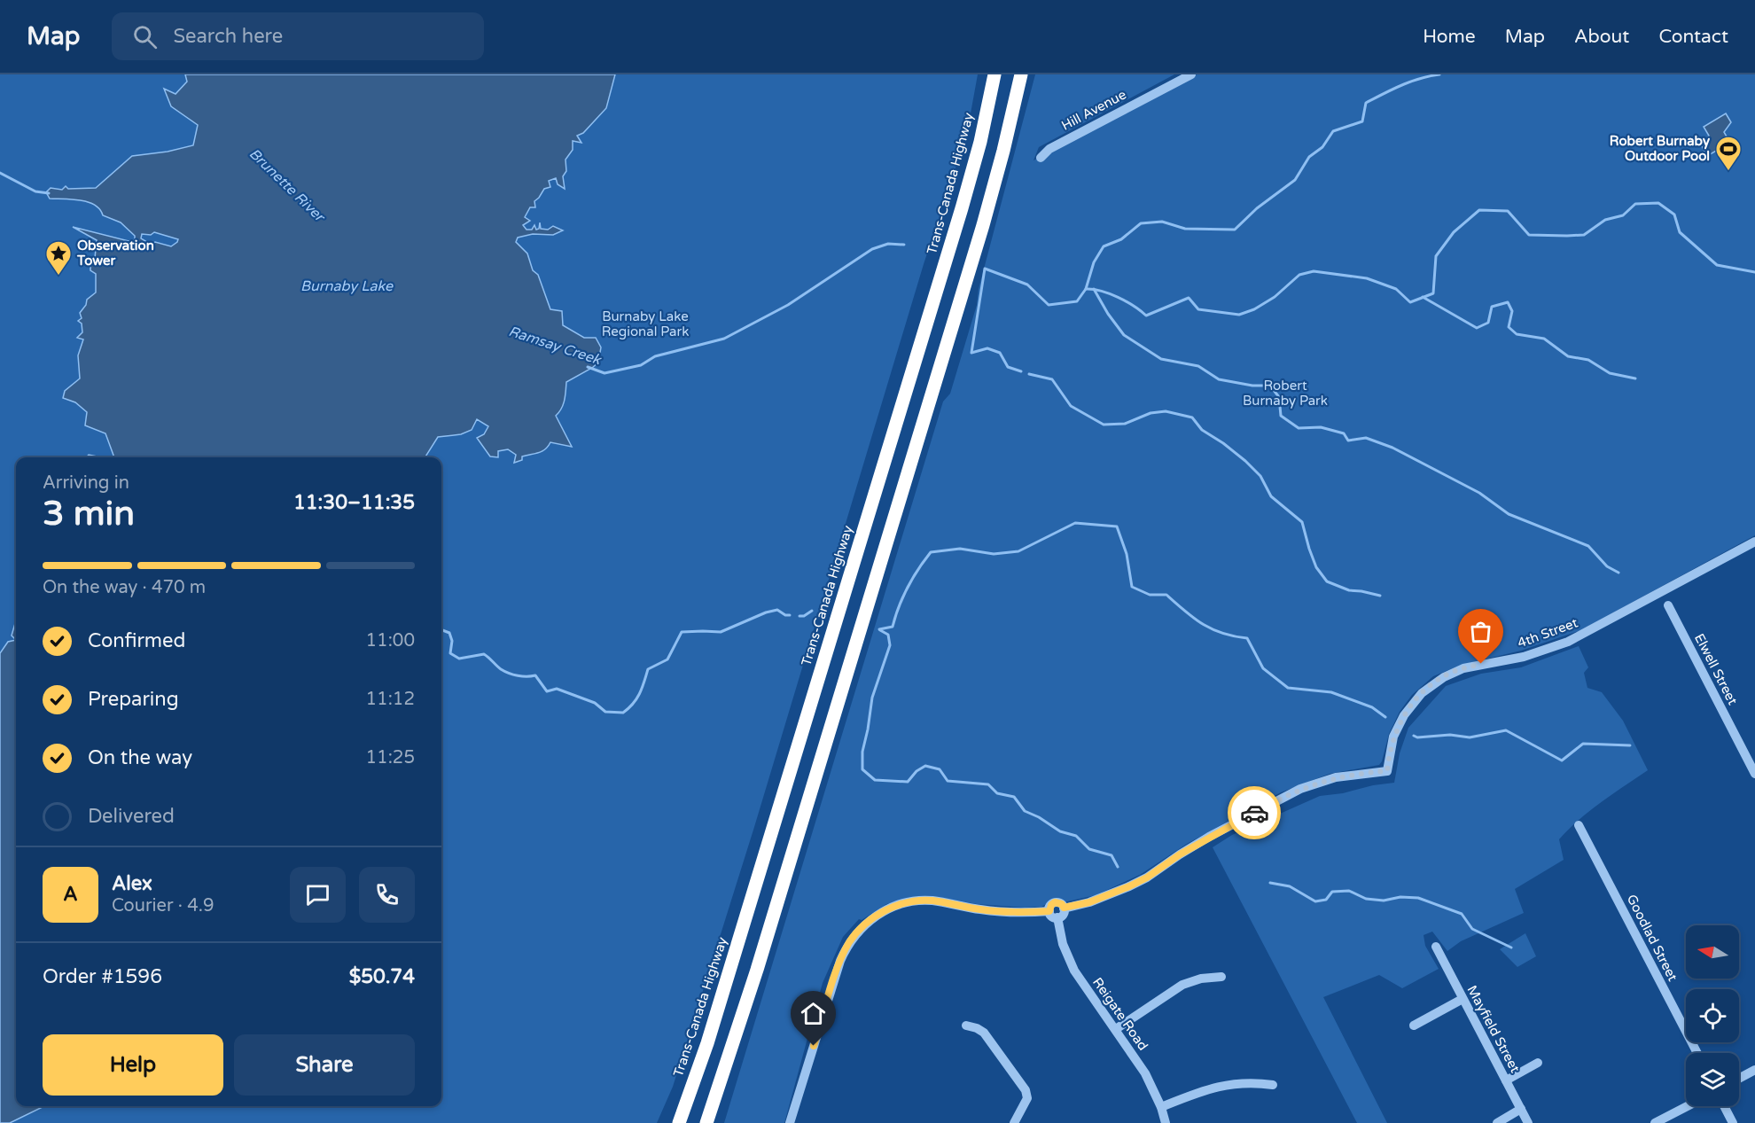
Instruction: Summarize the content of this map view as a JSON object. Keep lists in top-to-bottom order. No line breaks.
{"streets":{"highway":["Trans-Canada Highway"],"street":["Hill Avenue","4th Street","Elwell Street","Goodlad Street","Reigate Road","Mayfield Street"]},"crossings":[["4th Street","Reigate Road"]],"water":["Brunette River","Burnaby Lake","Ramsay Creek"],"parks":["Burnaby Lake Regional Park","Robert Burnaby Park"],"places":{"sports":["Robert Burnaby Outdoor Pool"],"place":["Observation Tower"]},"north":"left","page":{"header":"Map","search":"Search here","nav":["Home","Map","About","Contact"],"heading":["3 min","Arriving in","11:30–11:35"],"panel":["Alex","Courier · 4.9","Order #1596","$50.74"],"bar":"On the way · 470 m","list":[["Confirmed","11:00"],["Preparing","11:12"],["On the way","11:25"],"Delivered"],"round":"A","buttons":["Help","Share"]}}
